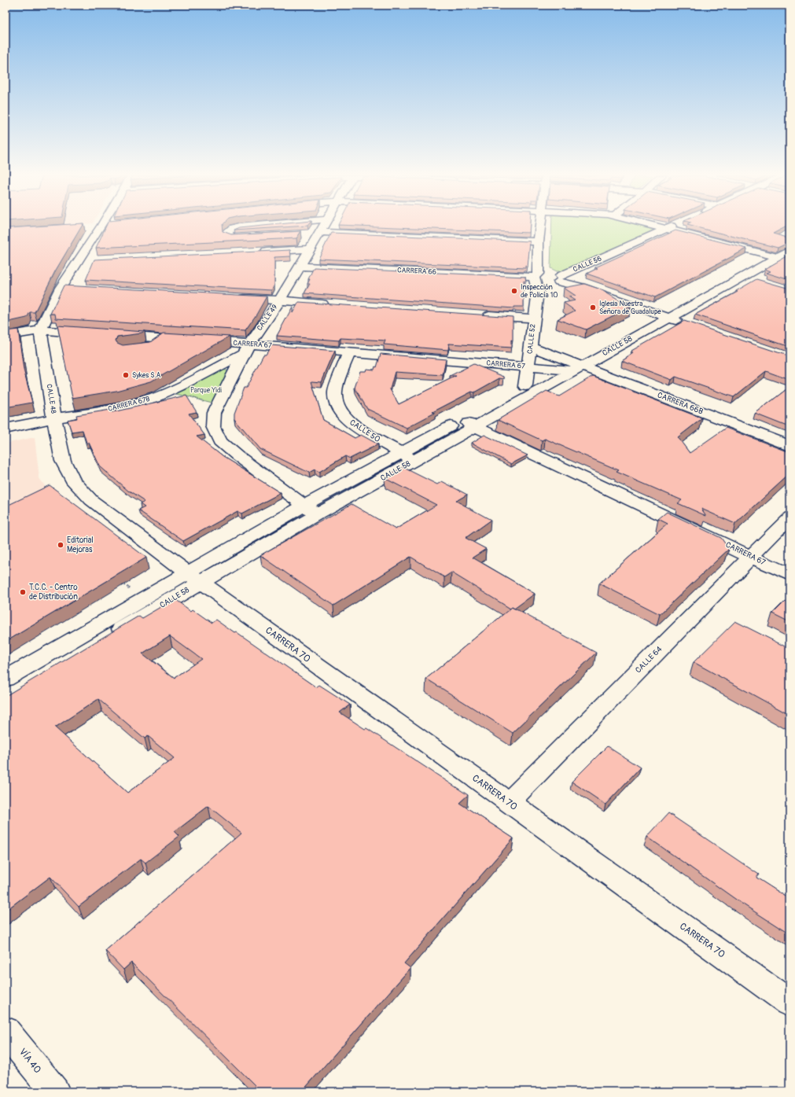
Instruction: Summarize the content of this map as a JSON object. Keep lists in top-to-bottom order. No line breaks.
{"streets":{"main road":["CALLE 56","CARRERA 66","CALLE 49","CALLE 52","CARRERA 67","CALLE 58","CALLE 48","CARRERA 66B","CARRERA 67B","CALLE 50","CARRERA 70","CALLE 64","VÍA 40"]},"crossings":[["CALLE 56","CALLE 52"],["CARRERA 66","CALLE 49"],["CARRERA 66","CALLE 52"],["CALLE 49","CARRERA 67"],["CALLE 49","CALLE 58"],["CALLE 49","CARRERA 67B"],["CALLE 52","CARRERA 67"],["CALLE 52","CALLE 58"],["CARRERA 67","CALLE 58"],["CARRERA 67","CALLE 48"],["CARRERA 67","CARRERA 66B"],["CARRERA 67","CARRERA 67B"],["CARRERA 67","CALLE 50"],["CARRERA 67","CALLE 64"],["CALLE 58","CALLE 48"],["CALLE 58","CARRERA 66B"],["CALLE 58","CALLE 50"],["CALLE 58","CARRERA 70"],["CALLE 48","CARRERA 67B"],["CALLE 48","CARRERA 70"],["CARRERA 70","CALLE 64"]],"parks":["Parque Yidi"],"places":["Inspección de Policía 10","Iglesia Nuestra Señora de Guadalupe","Sykes S.A","Editorial Mejoras","T.C.C. - Centro de Distribución"]}
